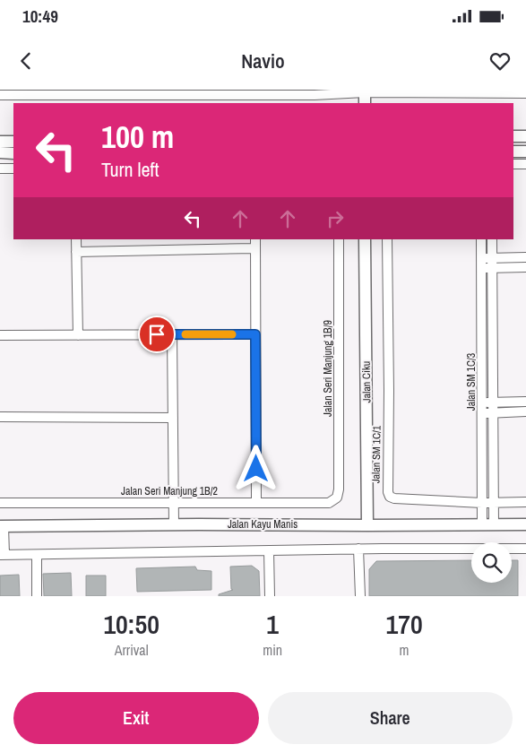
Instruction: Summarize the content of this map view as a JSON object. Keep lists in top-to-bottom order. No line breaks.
{"streets":{"street":["Jalan Seri Manjung 1B/9","Jalan Ciku","Jalan SM 1C/3","Jalan SM 1C/1","Jalan Seri Manjung 1B/2","Jalan Kayu Manis"]},"crossings":[["Jalan Seri Manjung 1B/9","Jalan Seri Manjung 1B/2"],["Jalan Ciku","Jalan Kayu Manis"],["Jalan SM 1C/3","Jalan SM 1C/1"],["Jalan SM 1C/3","Jalan Kayu Manis"]],"page":{"status":"10:49","header":"Navio","turn":["100 m","Turn left"],"eta":["10:50","Arrival","1","min","170","m"],"buttons":["Exit","Share"]}}
